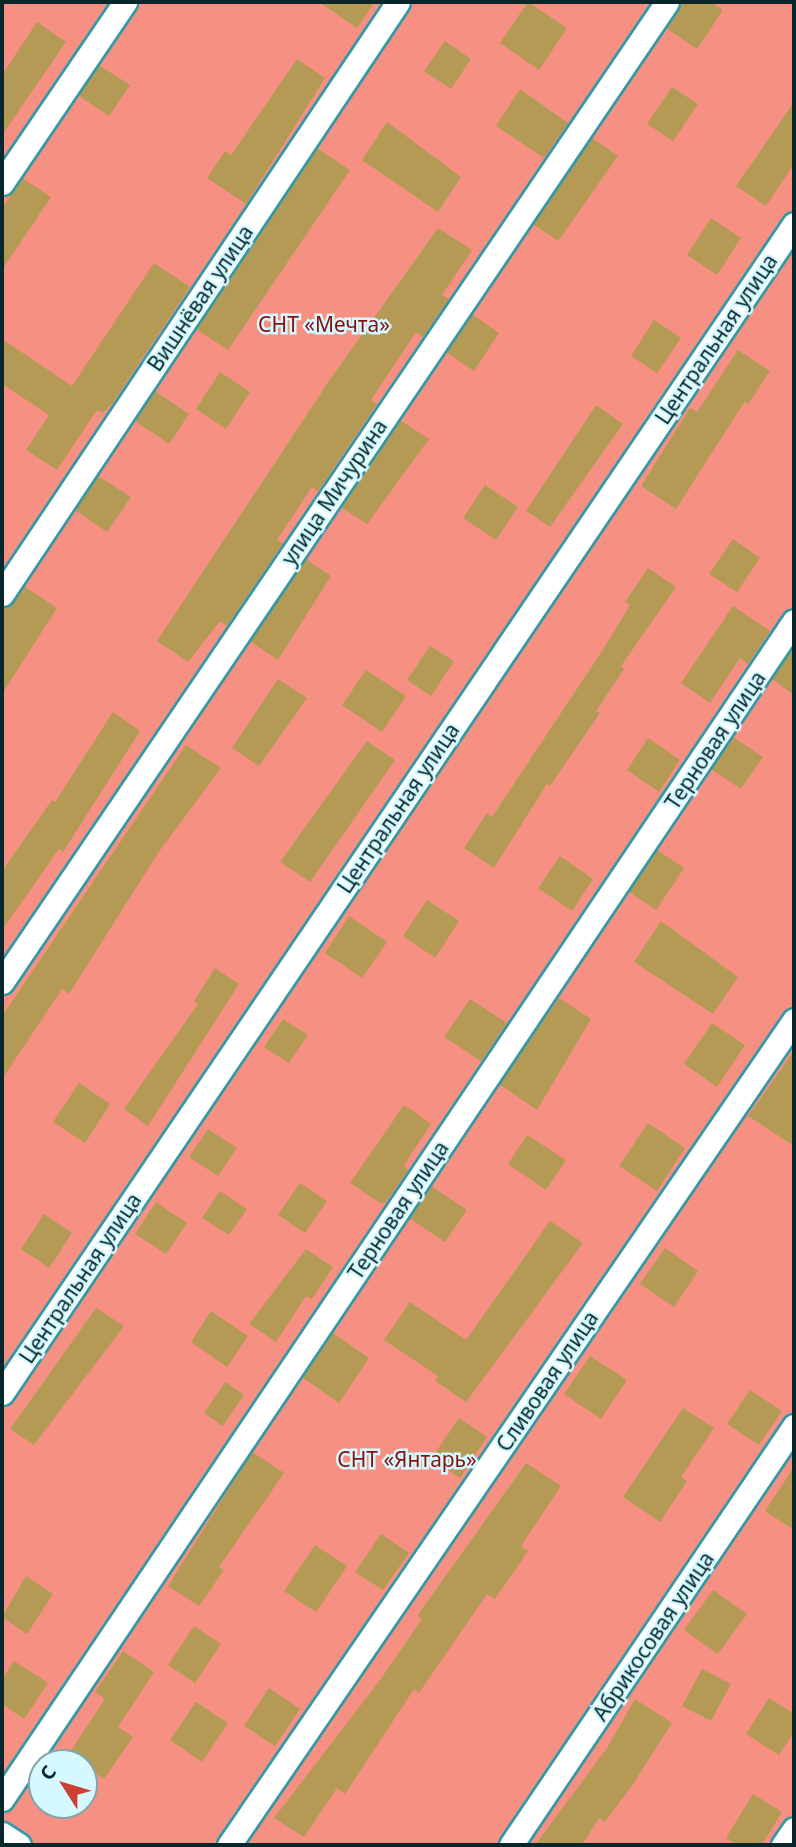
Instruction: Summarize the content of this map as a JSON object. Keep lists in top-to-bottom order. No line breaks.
{"streets":{"street":["Вишнёвая улица","Центральная улица","улица Мичурина","Терновая улица","Сливовая улица","Абрикосовая улица"]},"parks":["СНТ «Мечта»","СНТ «Янтарь»"],"north":"top left"}
